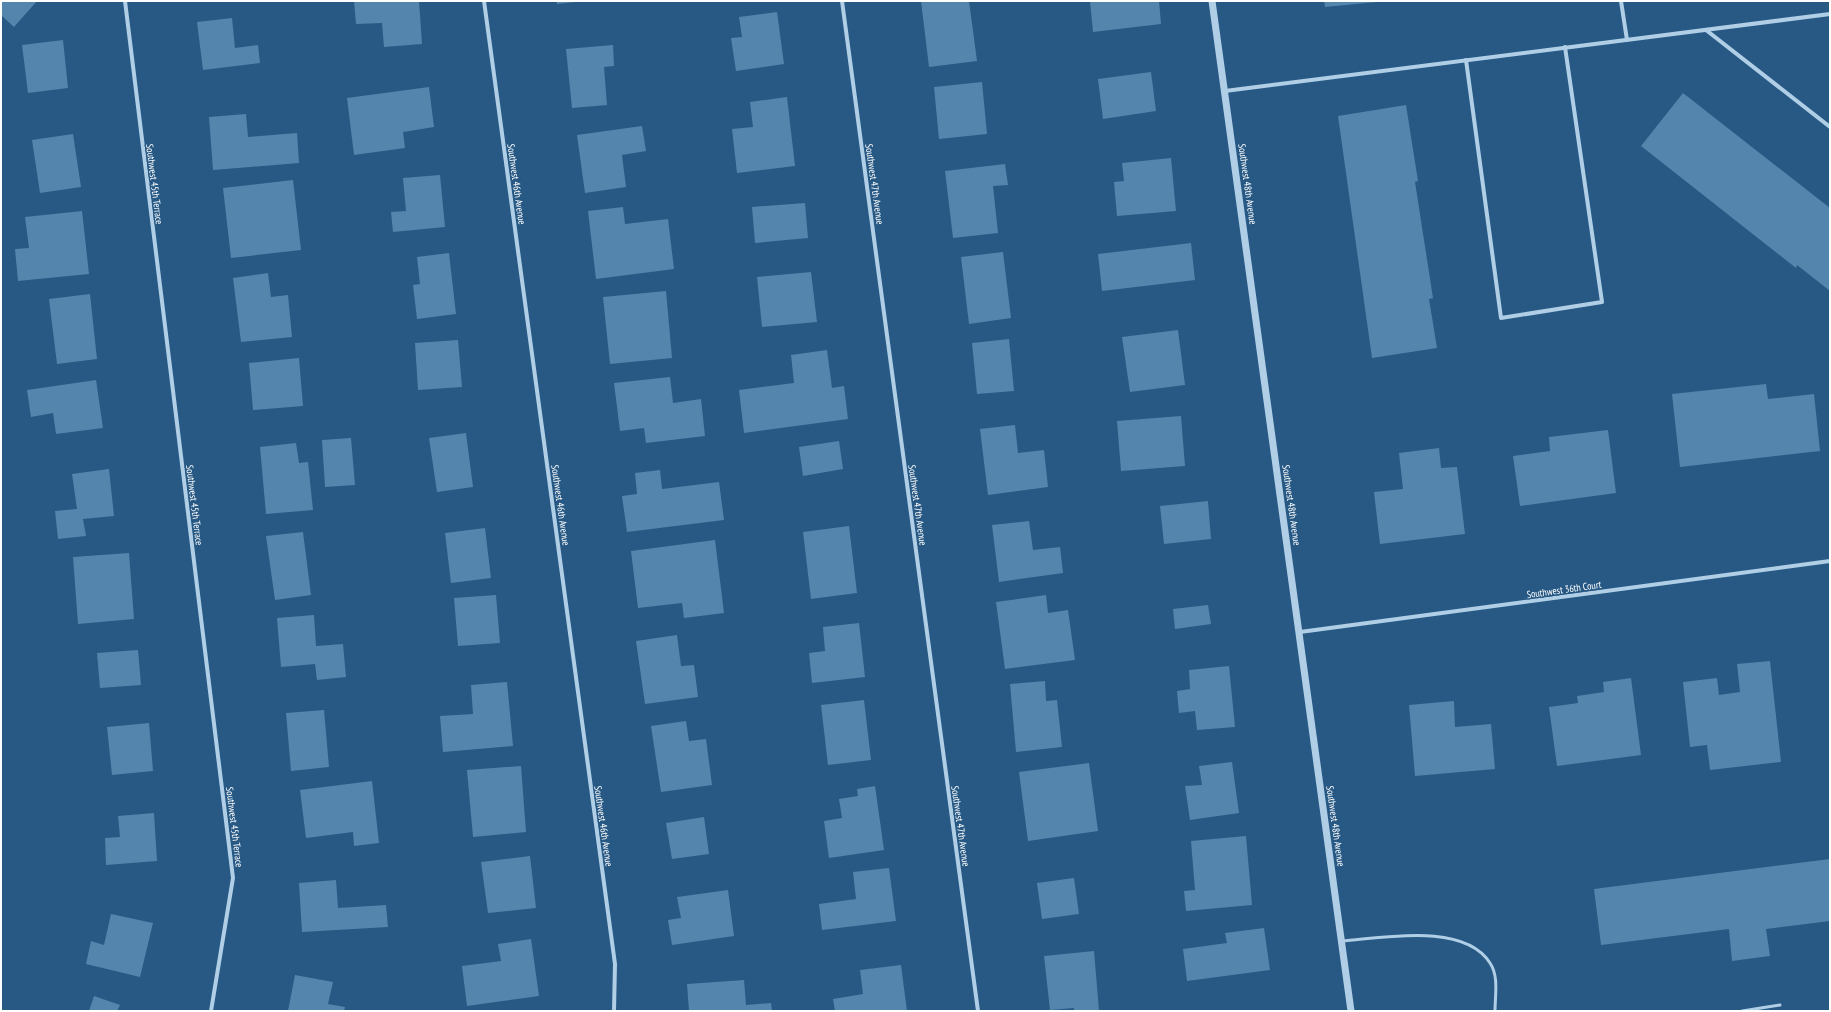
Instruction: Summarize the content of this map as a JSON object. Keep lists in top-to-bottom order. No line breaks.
{"streets":{"street":["Southwest 45th Terrace","Southwest 46th Avenue","Southwest 47th Avenue","Southwest 48th Avenue","Southwest 36th Court"]},"crossings":[["Southwest 48th Avenue","Southwest 36th Court"]]}
